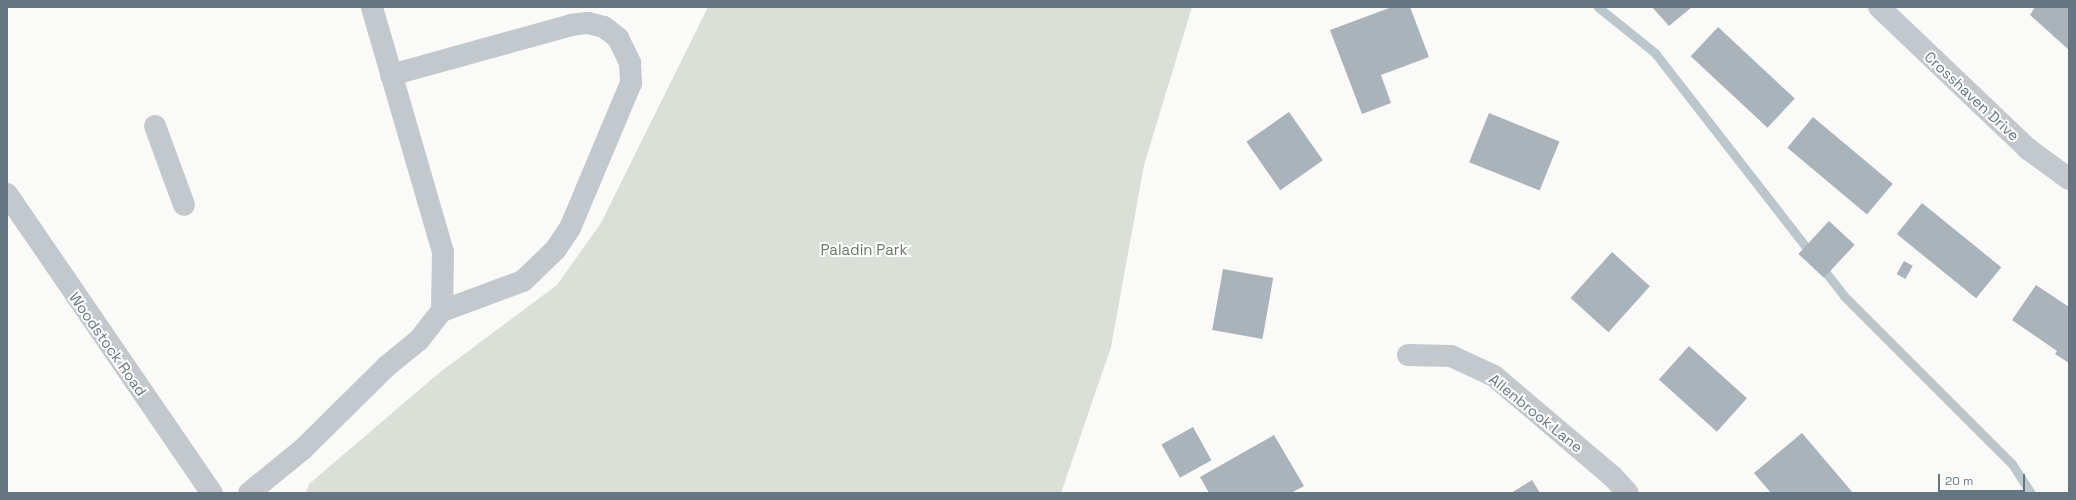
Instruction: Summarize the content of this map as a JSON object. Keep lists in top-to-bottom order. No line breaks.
{"streets":{"street":["Crosshaven Drive","Woodstock Road","Allenbrook Lane"]},"parks":["Paladin Park"],"scale_bar":"20 m"}
